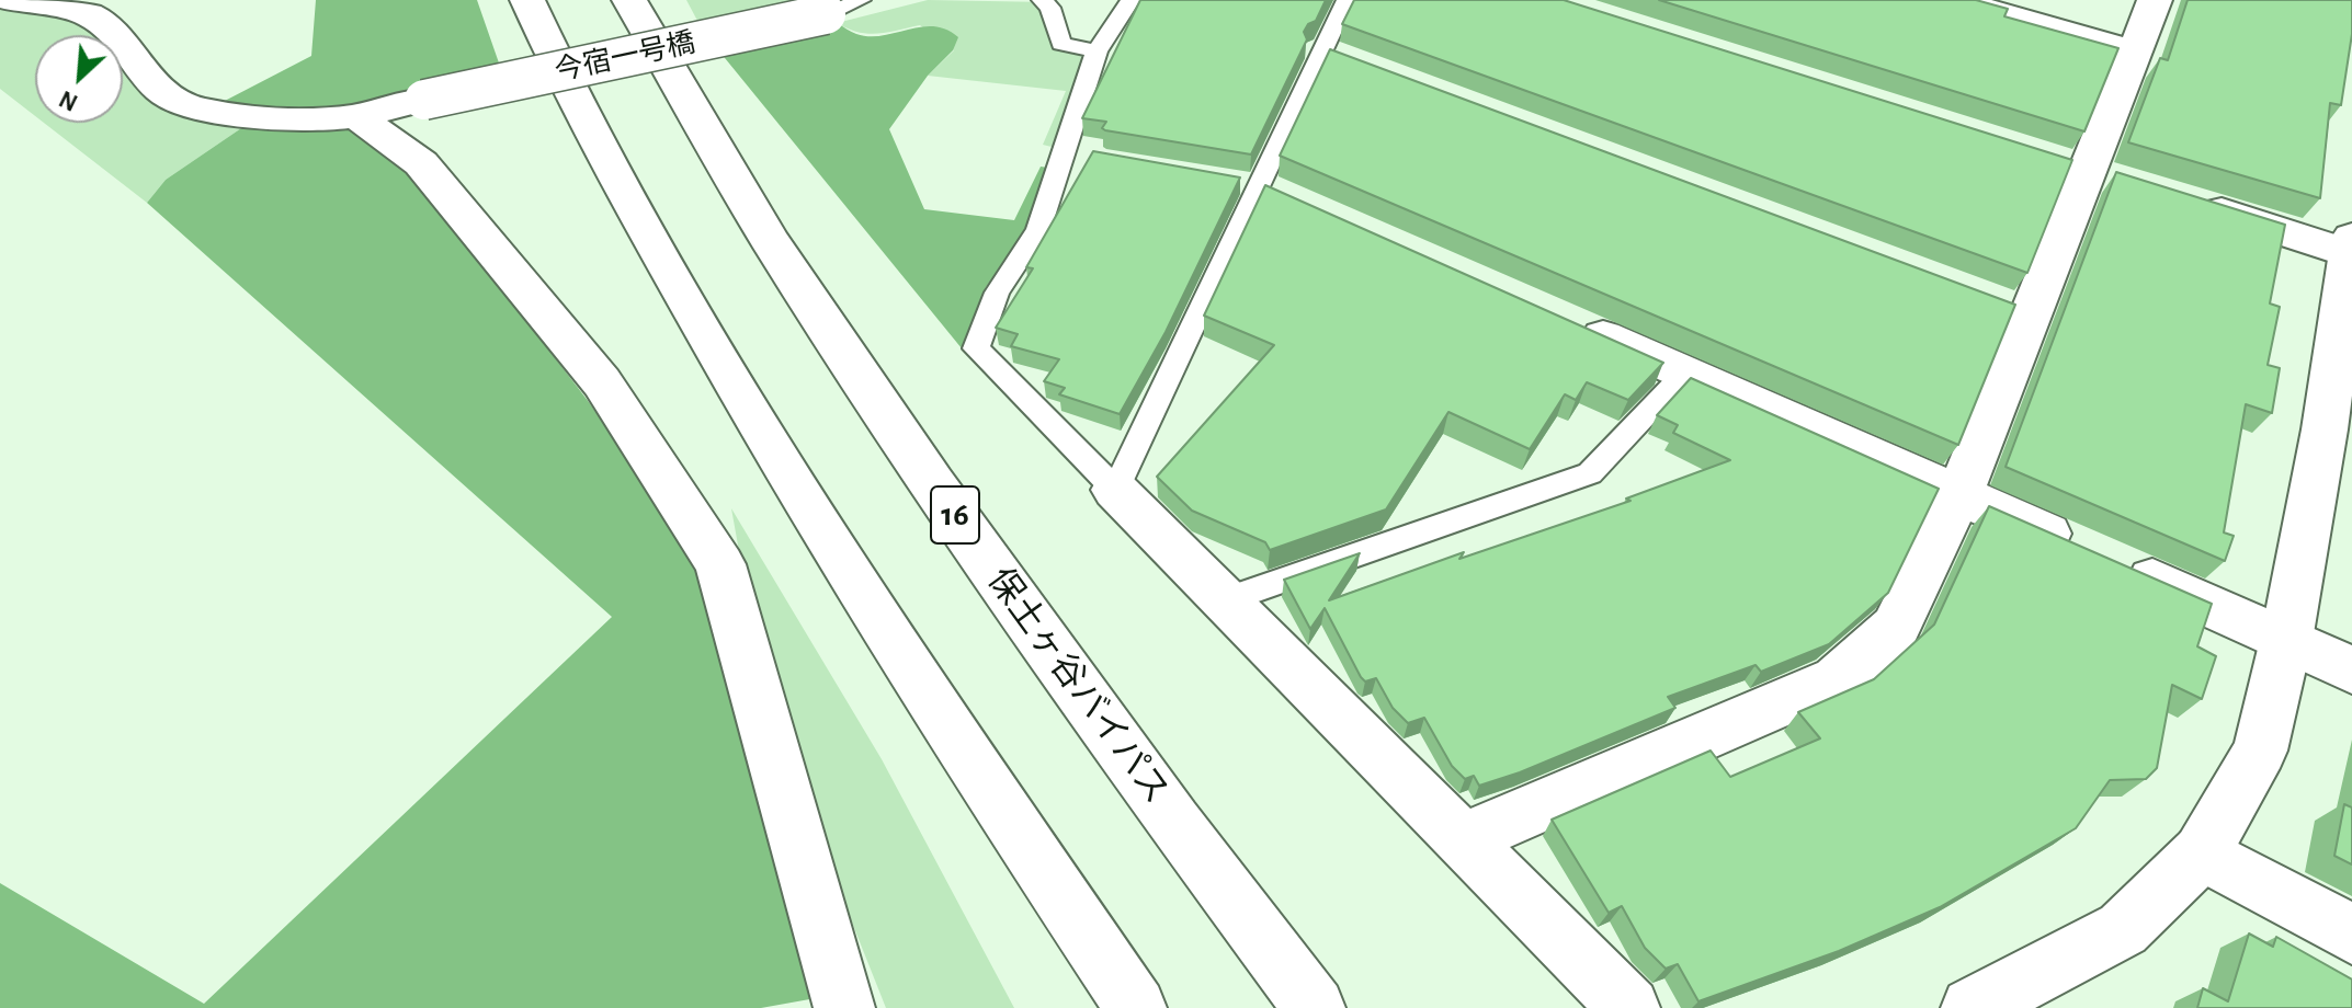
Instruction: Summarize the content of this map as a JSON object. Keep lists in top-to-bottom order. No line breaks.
{"streets":{"main road":["今宿一号橋","16","保土ヶ谷バイパス"]},"north":"bottom left"}
